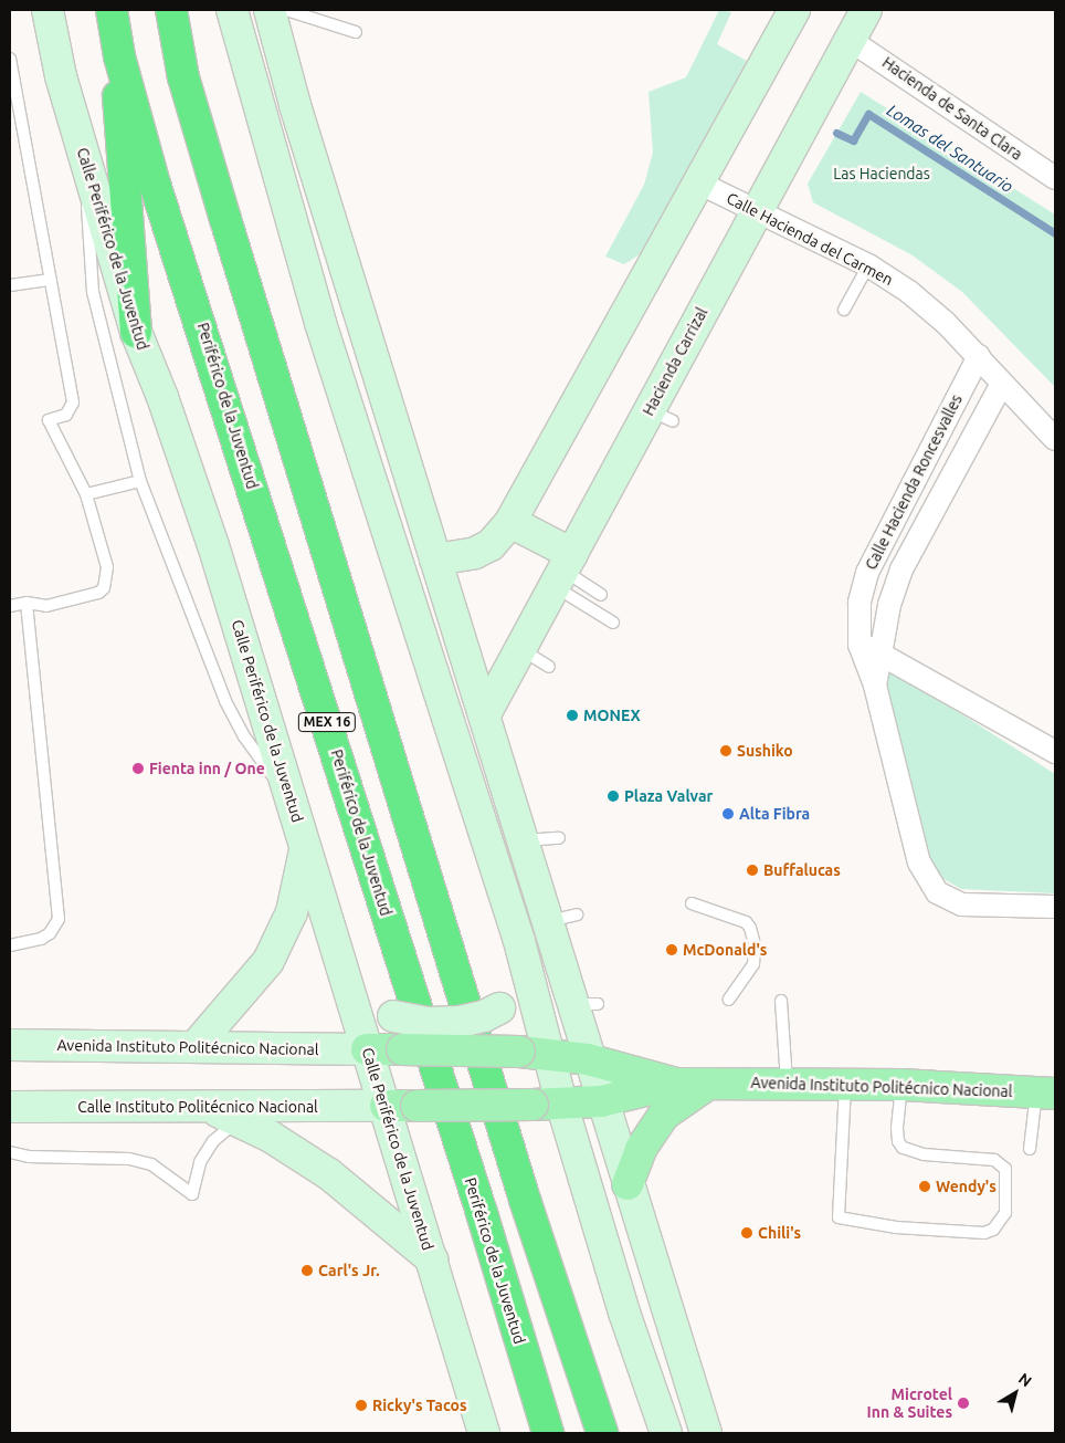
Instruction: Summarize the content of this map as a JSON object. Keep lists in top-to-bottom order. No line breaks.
{"streets":{"highway":["Periférico de la Juventud","MEX 16"],"main road":["Calle Periférico de la Juventud","Hacienda Carrizal","Avenida Instituto Politécnico Nacional","Calle Instituto Politécnico Nacional"],"street":["Hacienda de Santa Clara","Calle Hacienda del Carmen","Calle Hacienda Roncesvalles"]},"crossings":[["Hacienda de Santa Clara","Hacienda Carrizal"],["Calle Hacienda del Carmen","Hacienda Carrizal"],["Calle Hacienda del Carmen","Calle Hacienda Roncesvalles"],["Calle Periférico de la Juventud","Avenida Instituto Politécnico Nacional"],["Calle Periférico de la Juventud","Calle Instituto Politécnico Nacional"],["Avenida Instituto Politécnico Nacional","Calle Instituto Politécnico Nacional"]],"water":["Lomas del Santuario"],"parks":["Las Haciendas"],"places":["MONEX","Sushiko","Fienta inn / One","Plaza Valvar","Alta Fibra","Buffalucas","McDonald's","Wendy's","Chili's","Carl's Jr.","Microtel Inn & Suites","Ricky's Tacos"],"north":"top right"}
